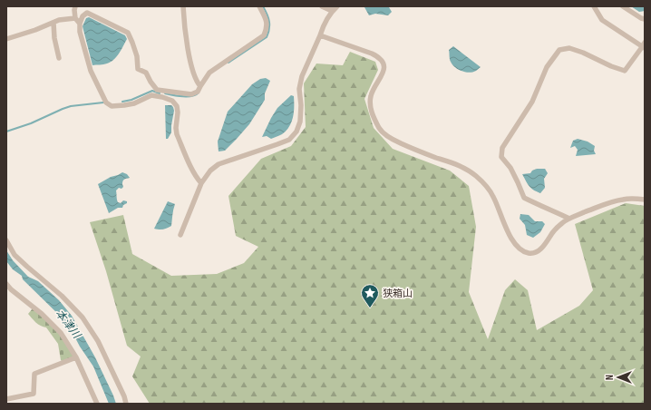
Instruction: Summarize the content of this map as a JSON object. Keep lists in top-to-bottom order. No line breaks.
{"water":["本津川"],"places":{"place":["狭箱山"]},"north":"left"}
